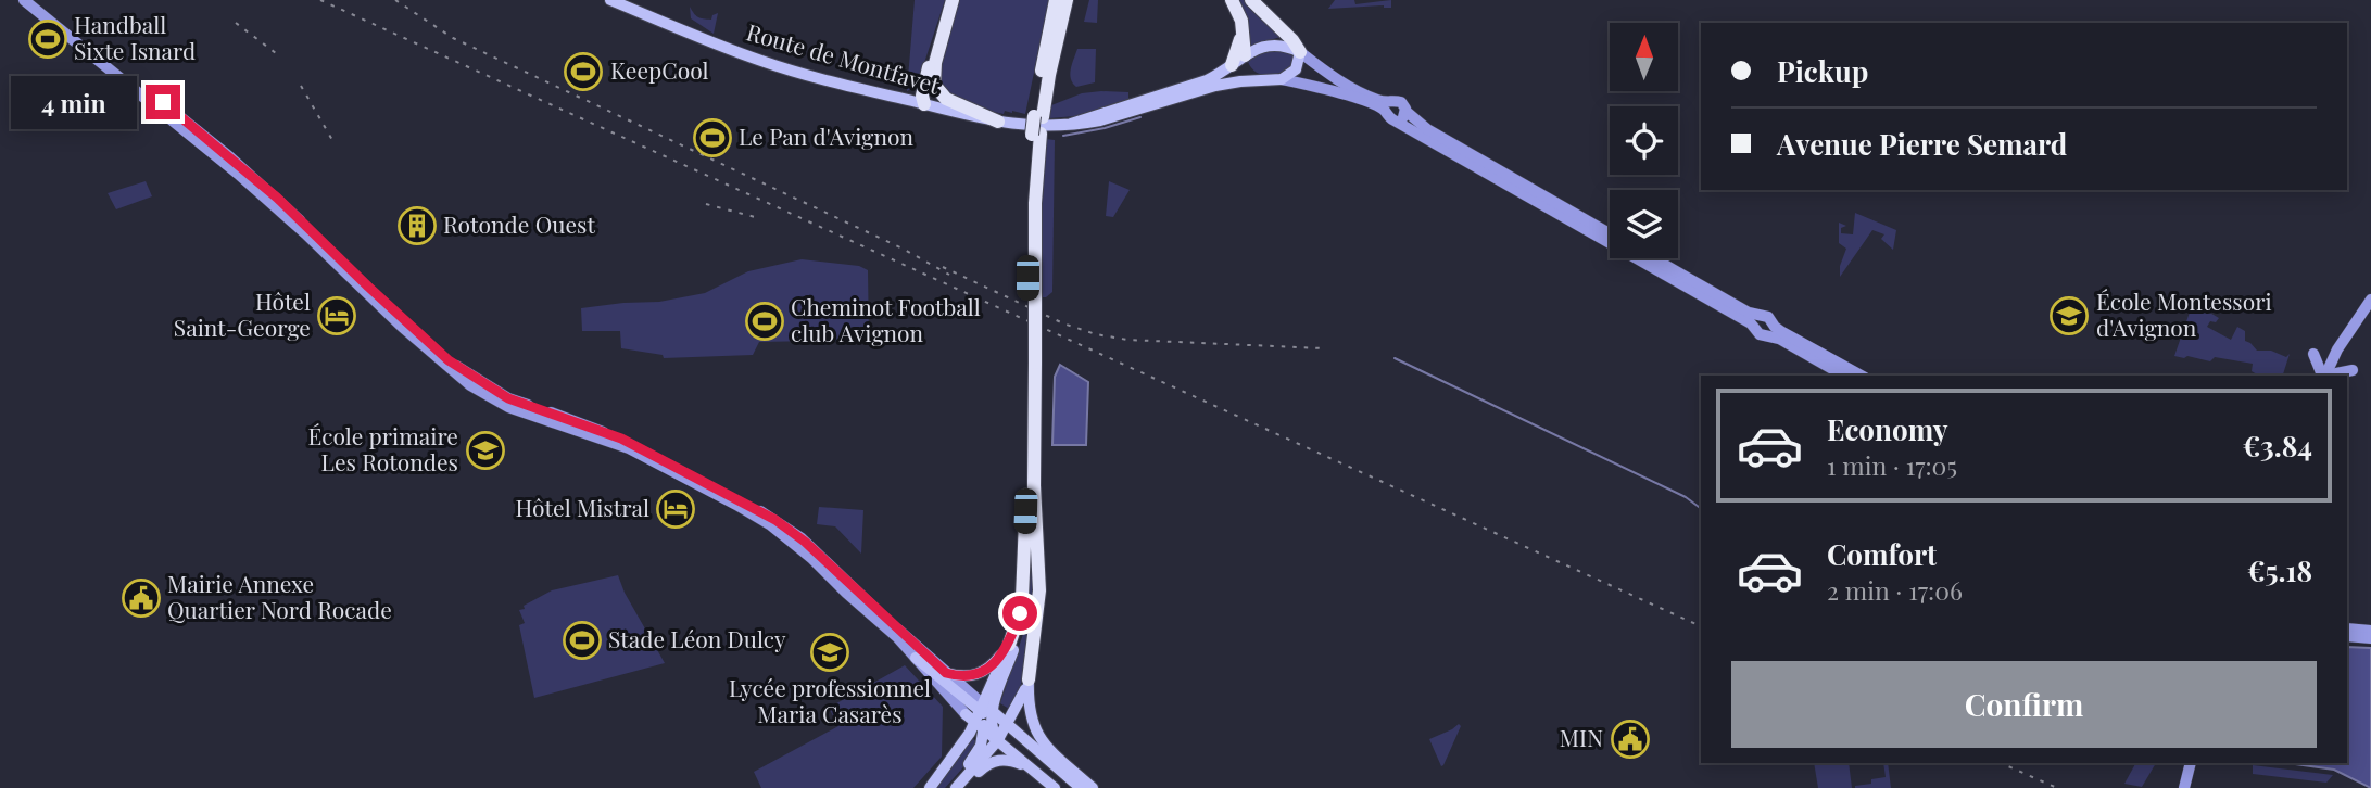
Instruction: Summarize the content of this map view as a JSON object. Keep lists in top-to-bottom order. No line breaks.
{"streets":{"main road":["Route de Montfavet"]},"places":{"sports":["Handball Sixte Isnard","KeepCool","Le Pan d'Avignon","Cheminot Football club Avignon","Stade Léon Dulcy"],"building":["Rotonde Ouest"],"hotel":["Hôtel Saint-George","Hôtel Mistral"],"school or university":["École Montessori d'Avignon","École primaire Les Rotondes","Lycée professionnel Maria Casarès"],"public building":["Mairie Annexe Quartier Nord Rocade","MIN"]},"north":"top","page":{"banner":["Pickup","Avenue Pierre Semard"],"bubble":"4 min","list":[{"name":"Economy","note":"1 min · 17:05","value":"€3.84"},{"name":"Comfort","note":"2 min · 17:06","value":"€5.18"}],"buttons":"Confirm"}}
